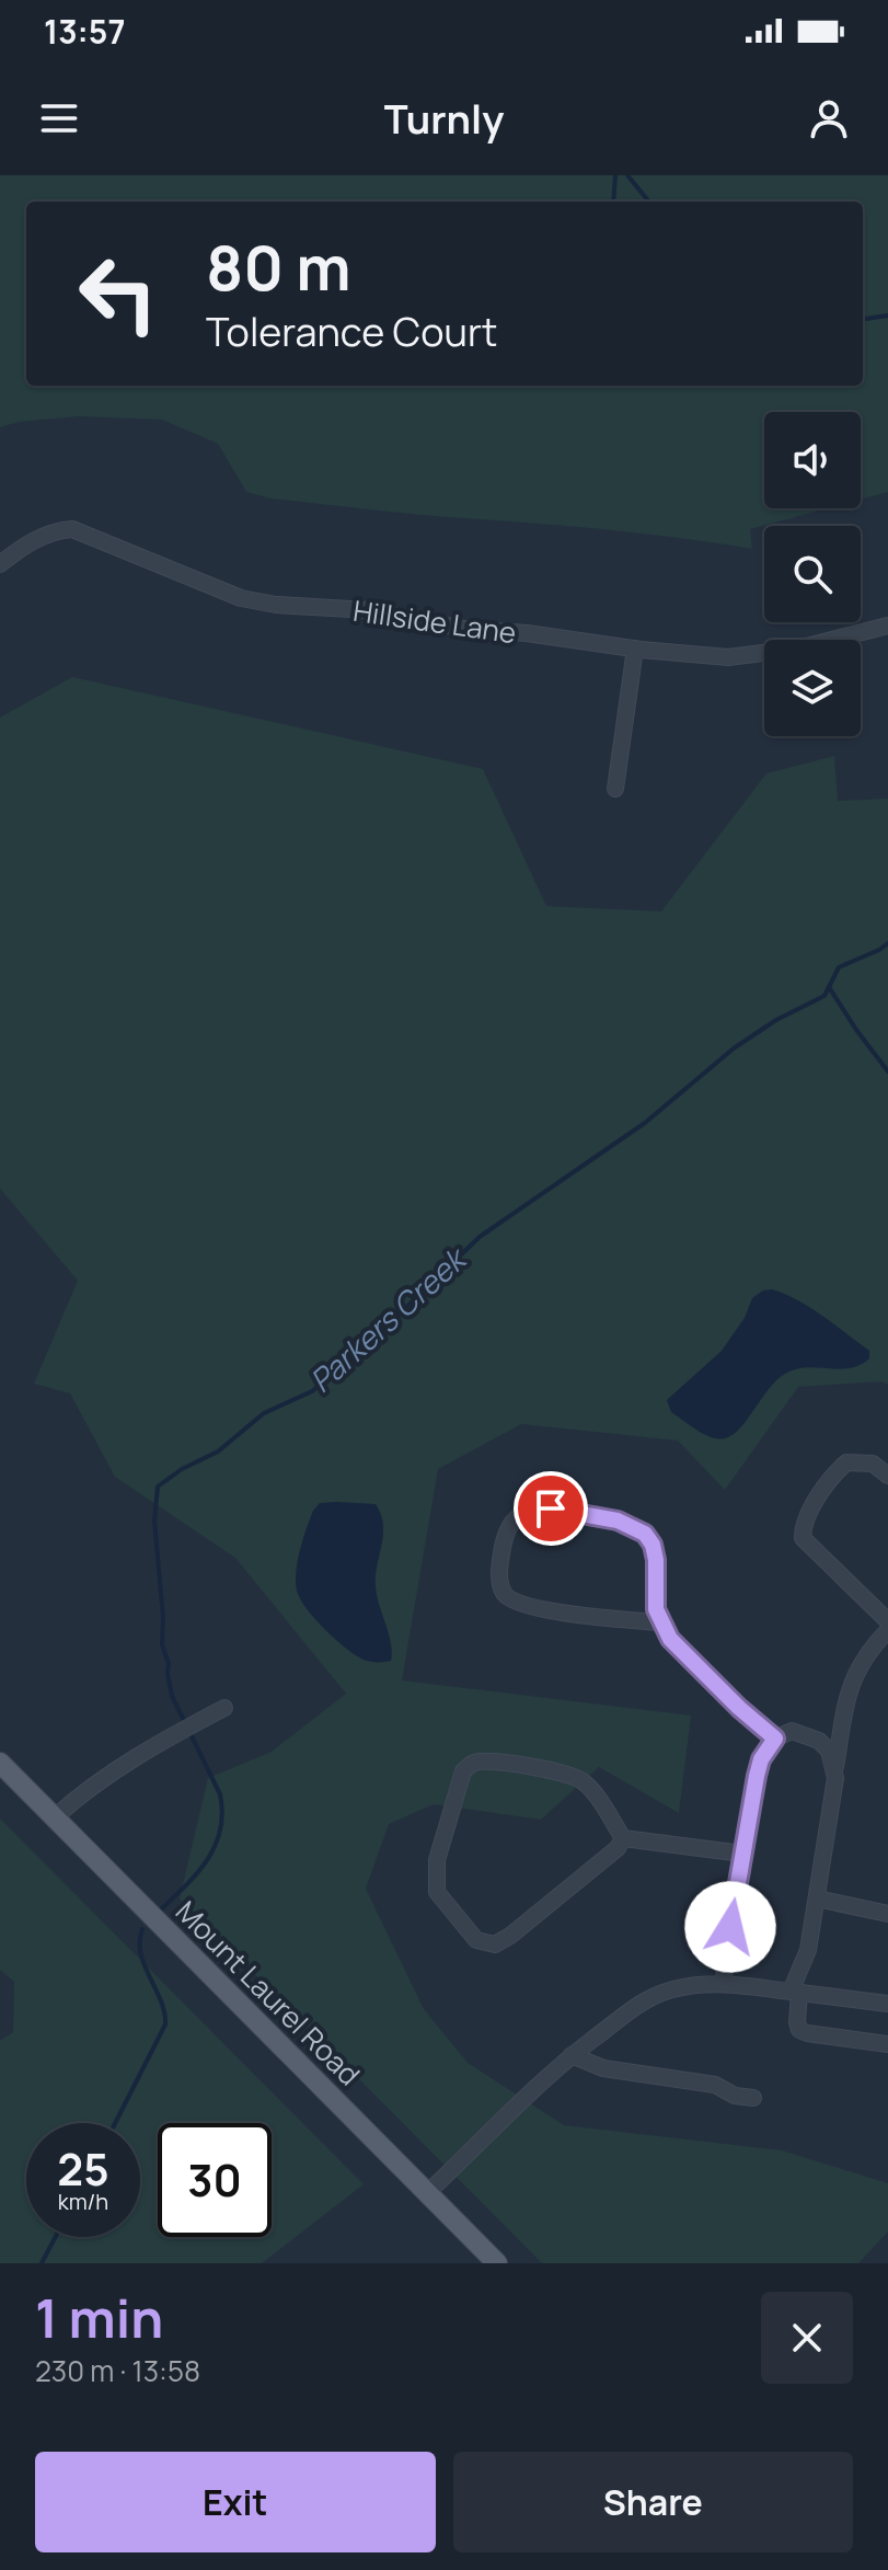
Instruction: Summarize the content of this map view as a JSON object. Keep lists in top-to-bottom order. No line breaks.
{"streets":{"main road":["Mount Laurel Road"],"street":["Hillside Lane"]},"water":["Parkers Creek"],"page":{"status":"13:57","header":"Turnly","turn":["80 m","Tolerance Court"],"speed":"25 km/h","limit":"30","heading":["1 min","230 m · 13:58"],"buttons":["Exit","Share"]}}
